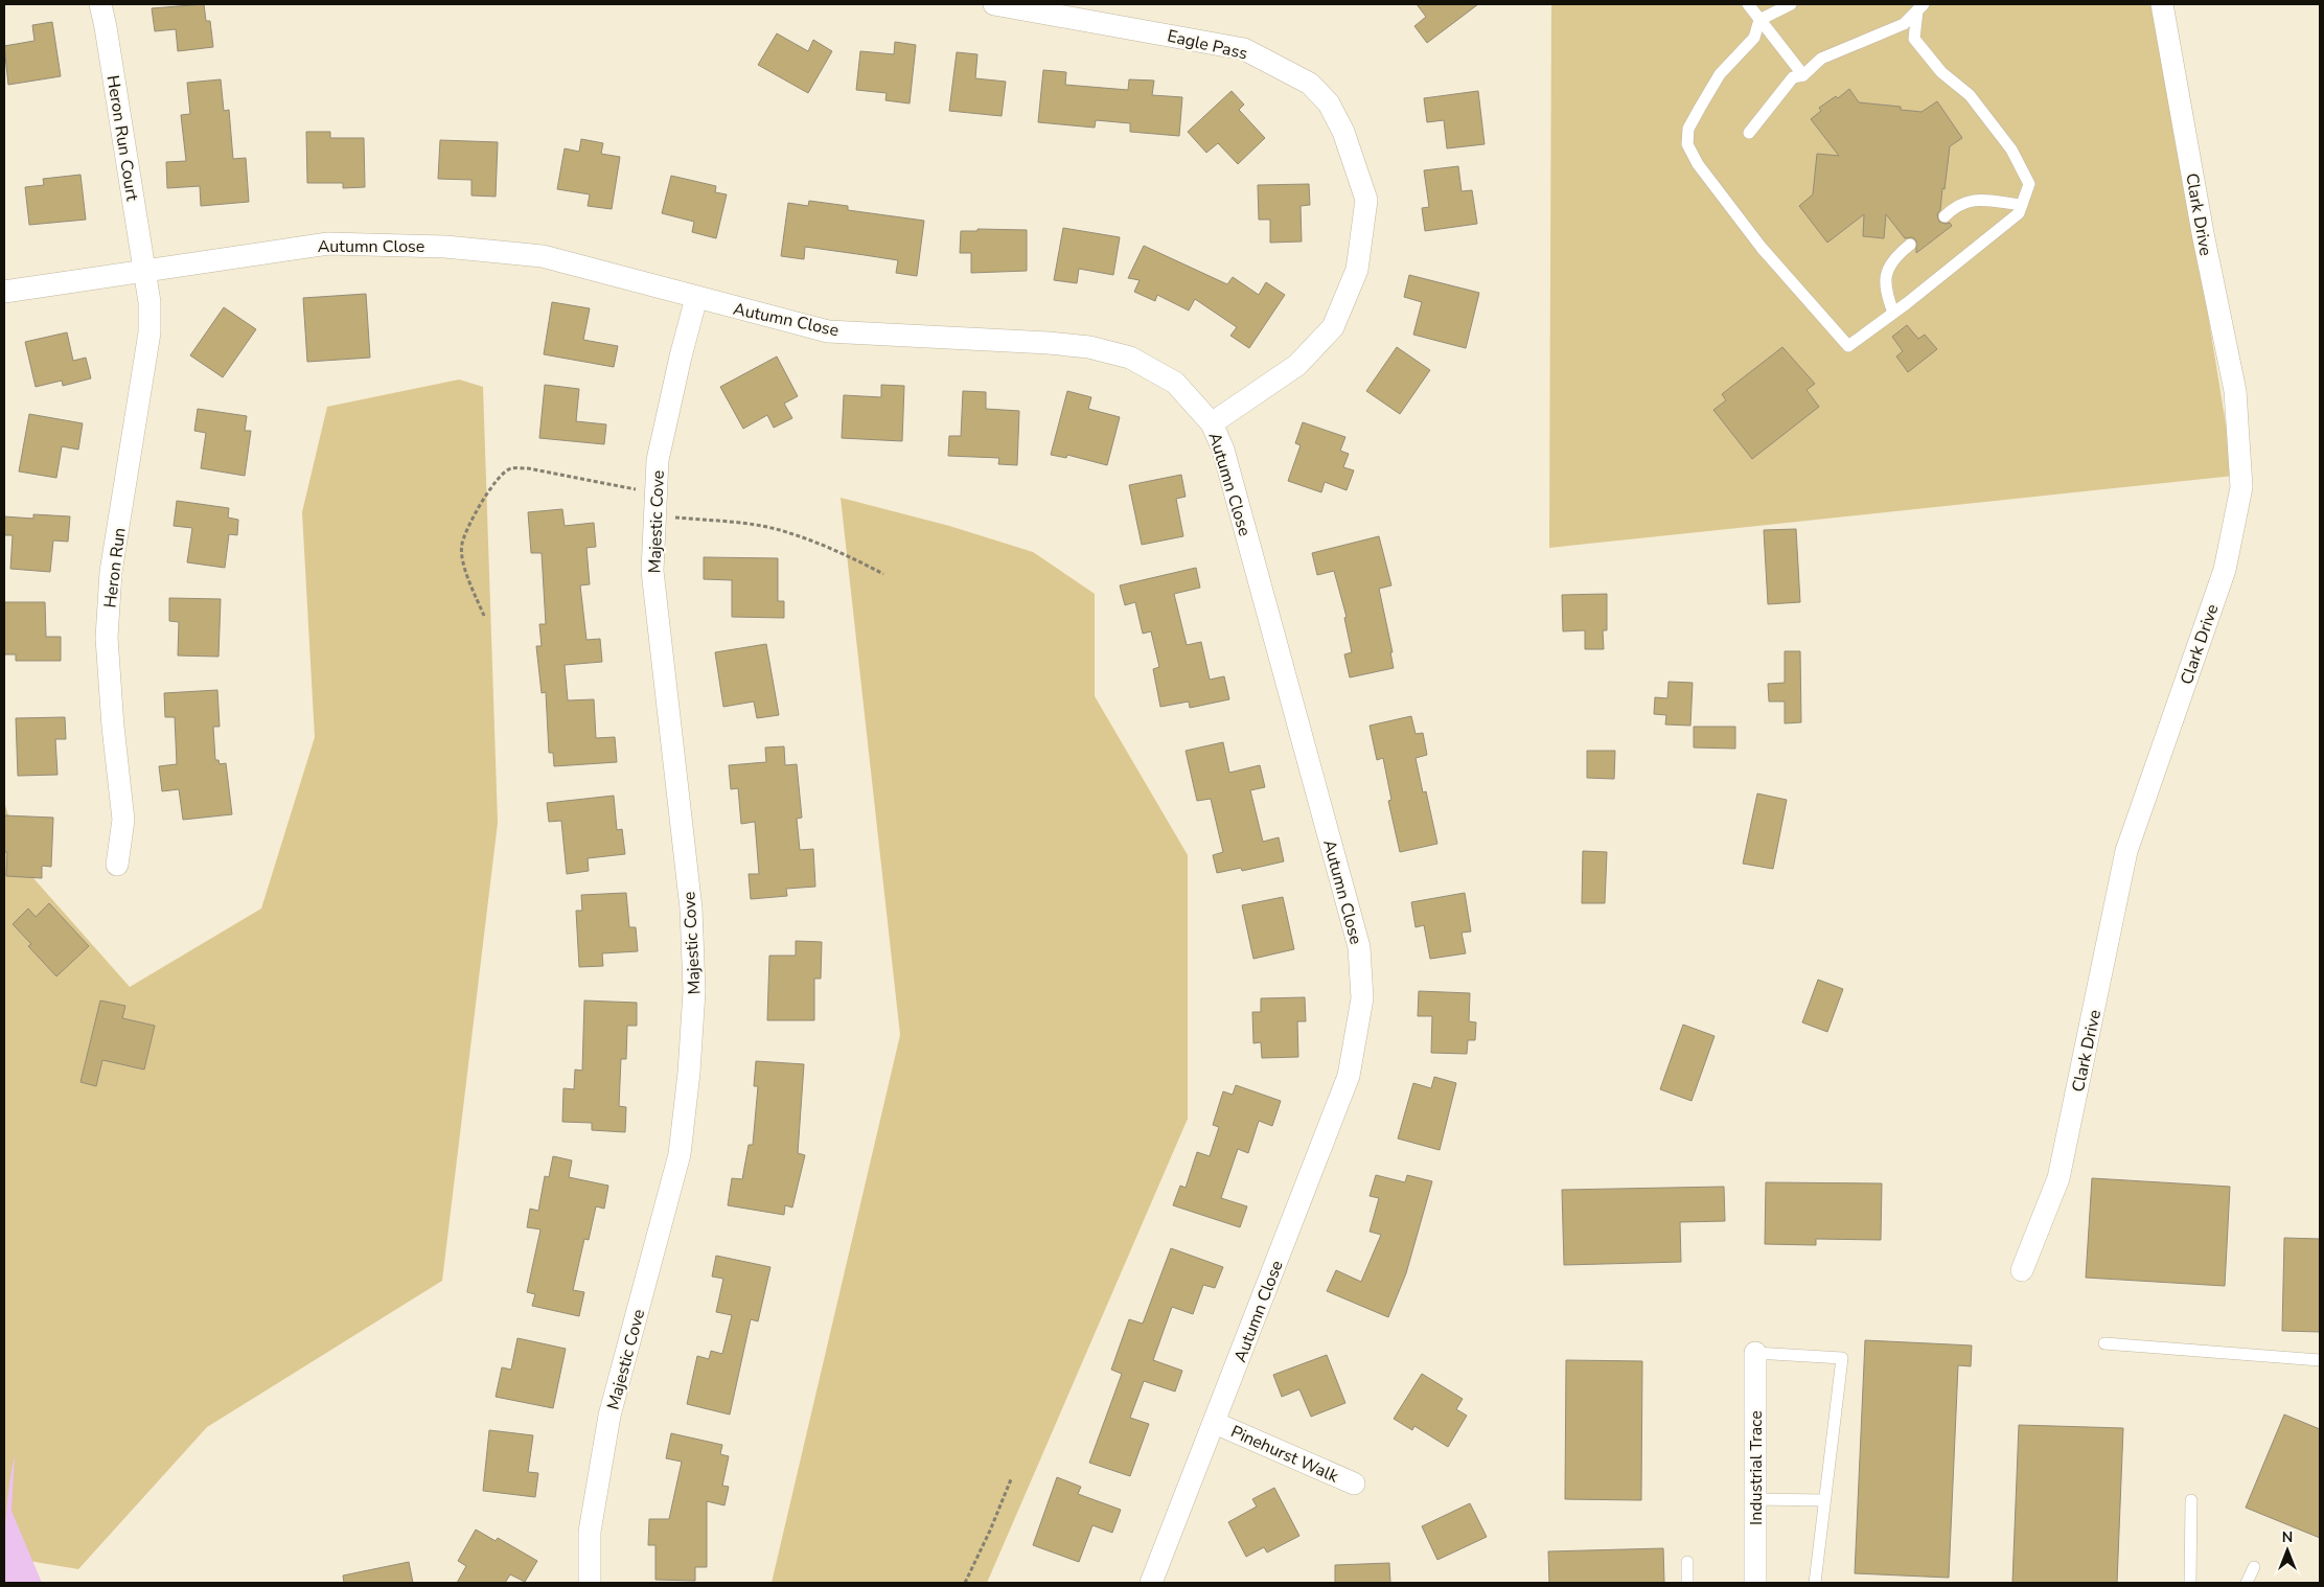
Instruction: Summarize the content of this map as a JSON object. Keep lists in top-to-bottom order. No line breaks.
{"streets":{"street":["Eagle Pass","Heron Run Court","Clark Drive","Autumn Close","Majestic Cove","Heron Run","Pinehurst Walk","Industrial Trace"]},"crossings":[["Eagle Pass","Autumn Close"],["Heron Run Court","Autumn Close"],["Heron Run Court","Heron Run"],["Autumn Close","Majestic Cove"],["Autumn Close","Heron Run"],["Autumn Close","Pinehurst Walk"]],"north":"top"}
